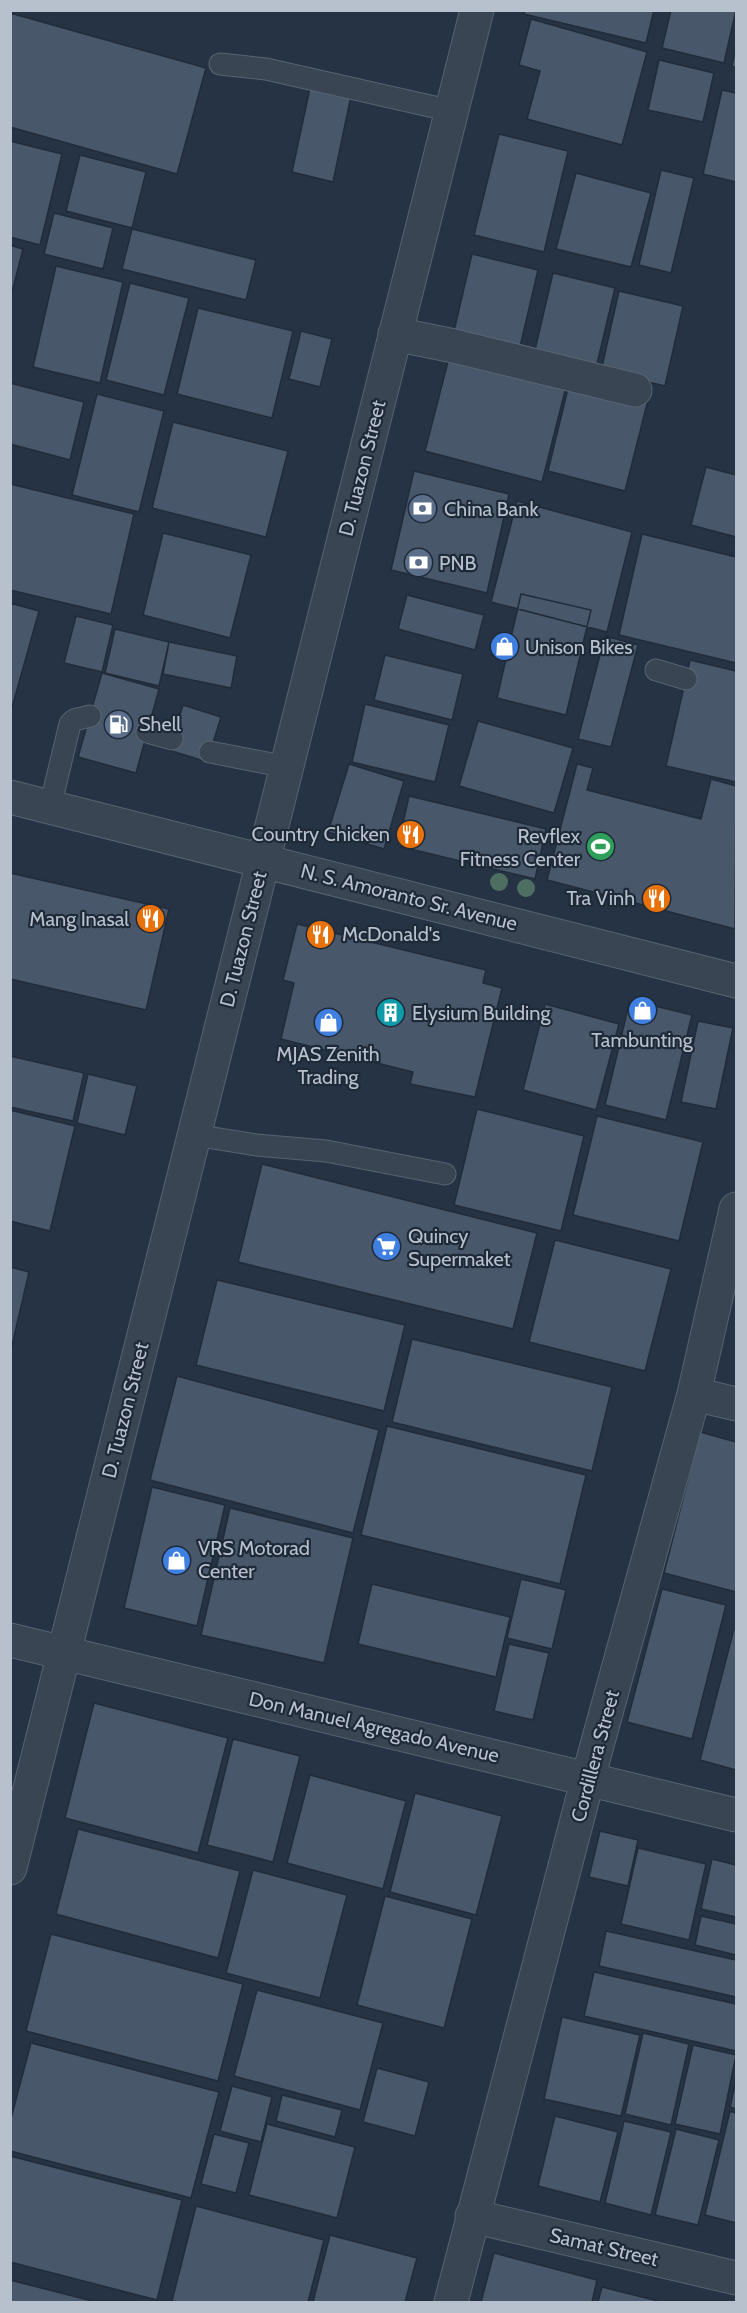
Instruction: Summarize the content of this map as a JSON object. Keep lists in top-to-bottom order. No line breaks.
{"streets":{"street":["D. Tuazon Street","N. S. Amoranto Sr. Avenue","Don Manuel Agregado Avenue","Cordillera Street","Samat Street"]},"crossings":[["D. Tuazon Street","N. S. Amoranto Sr. Avenue"],["D. Tuazon Street","Don Manuel Agregado Avenue"],["Don Manuel Agregado Avenue","Cordillera Street"],["Cordillera Street","Samat Street"]],"places":{"bank":["China Bank","PNB"],"shop":["Unison Bikes","Tambunting","MJAS Zenith Trading","VRS Motorad Center"],"fuel station":["Shell"],"restaurant":["Country Chicken","Tra Vinh","Mang Inasal","McDonald's"],"sports":["Revflex Fitness Center"],"building":["Elysium Building"],"supermarket":["Quincy Supermaket"]}}
